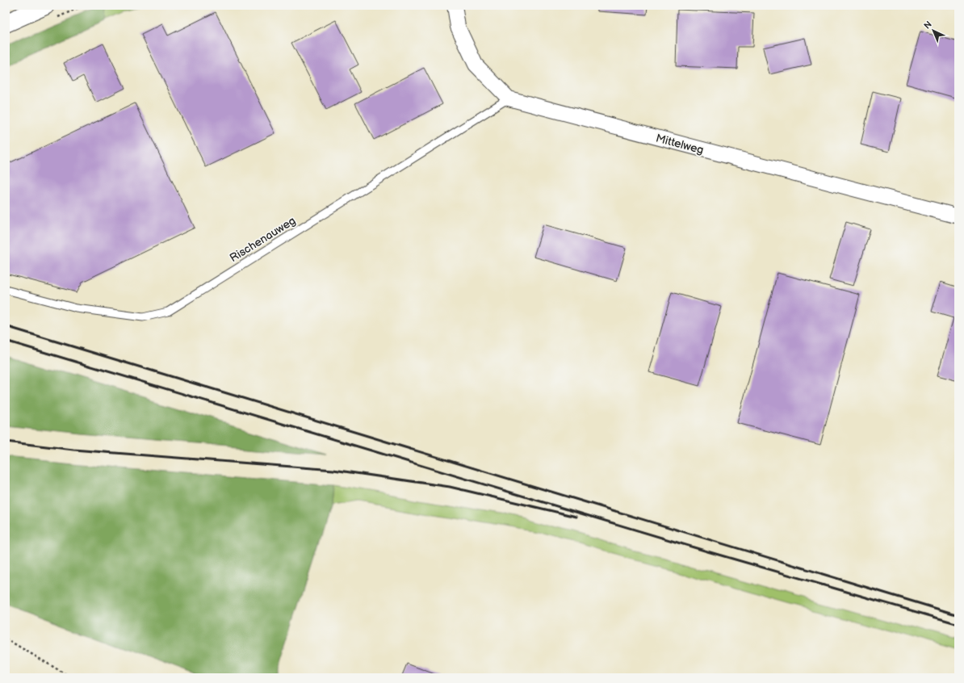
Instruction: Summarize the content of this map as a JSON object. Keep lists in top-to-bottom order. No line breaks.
{"streets":{"street":["Mittelweg"],"lane":["Rischenauweg"]},"crossings":[["Mittelweg","Rischenauweg"]],"north":"top left"}
